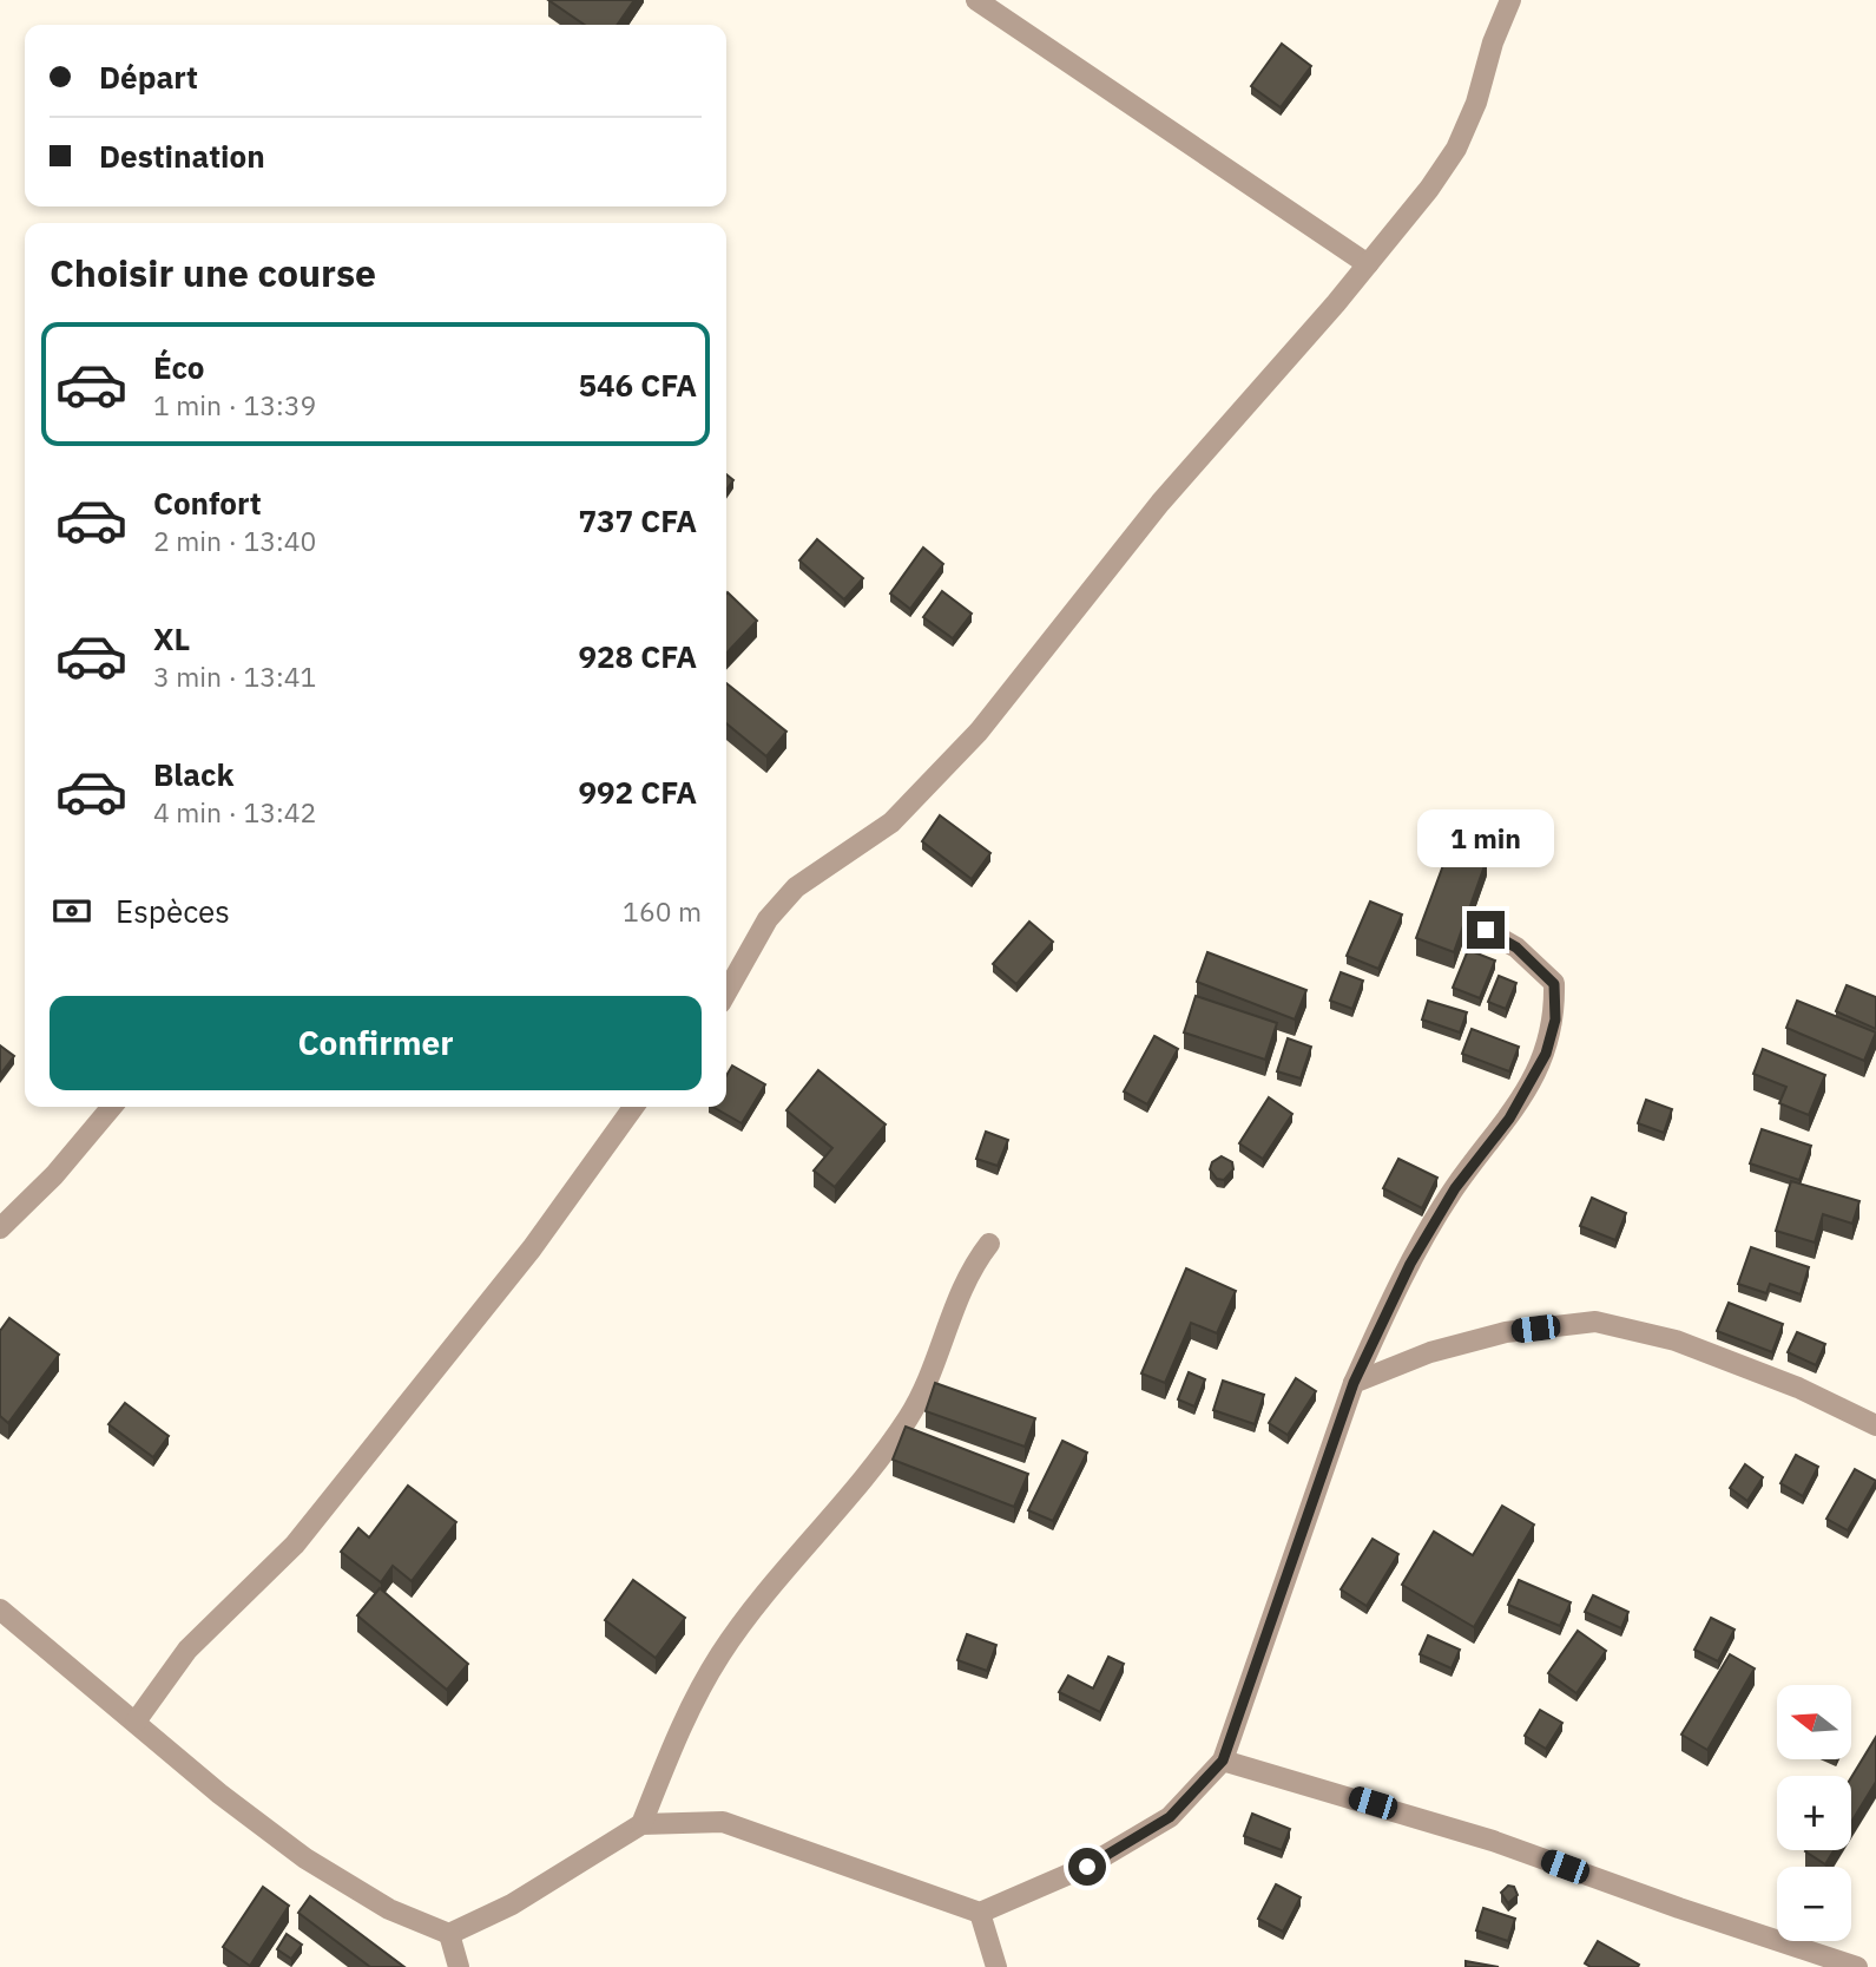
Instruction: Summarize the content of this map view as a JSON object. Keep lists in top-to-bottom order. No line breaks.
{"north":"left","page":{"banner":["Départ","Destination"],"heading":"Choisir une course","list":[{"name":"Éco","note":"1 min · 13:39","value":"546 CFA"},{"name":"Confort","note":"2 min · 13:40","value":"737 CFA"},{"name":"XL","note":"3 min · 13:41","value":"928 CFA"},{"name":"Black","note":"4 min · 13:42","value":"992 CFA"}],"bubble":"1 min","pay":["Espèces","160 m"],"buttons":"Confirmer","map_buttons":["+","−"]}}
